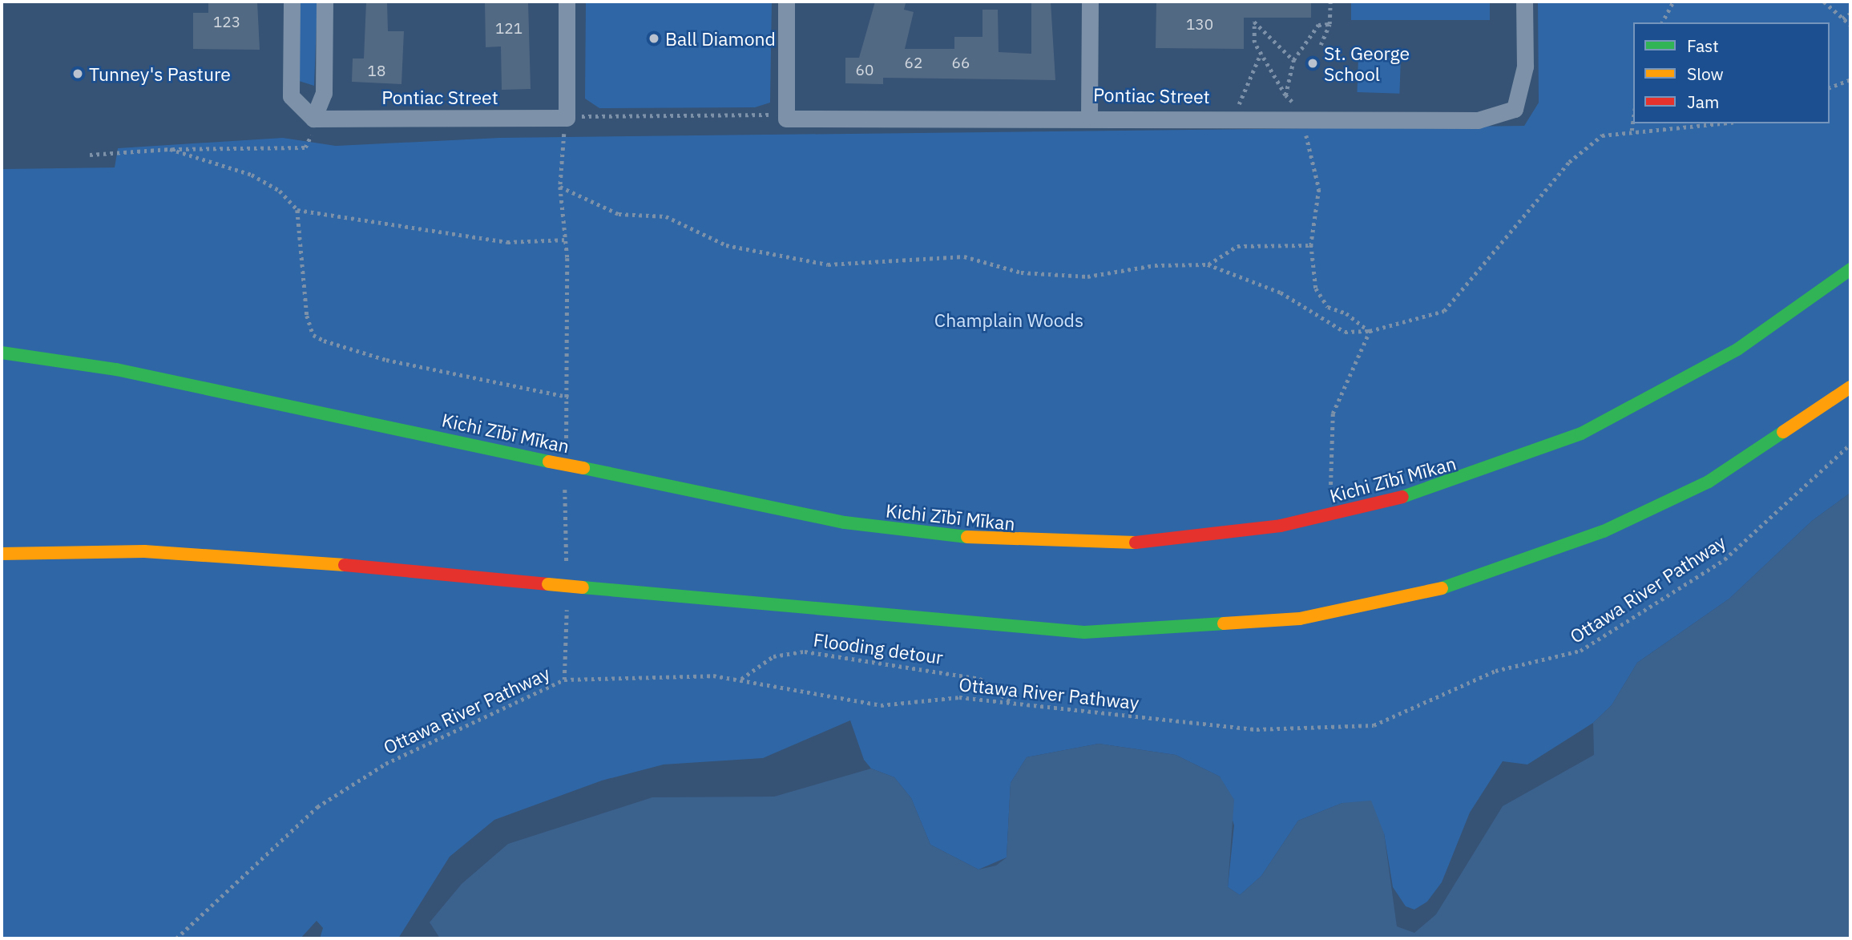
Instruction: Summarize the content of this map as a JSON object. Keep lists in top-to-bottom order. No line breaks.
{"streets":{"highway":["Kichi Zībī Mīkan"],"street":["Pontiac Street"],"path":["Ottawa River Pathway","Flooding detour"]},"crossings":[["Ottawa River Pathway","Flooding detour"]],"parks":["Champlain Woods"],"places":["Ball Diamond","St. George School","Tunney's Pasture"],"house_numbers":["123","130","121","62","66","60","18"],"legend":["Fast","Slow","Jam"]}
